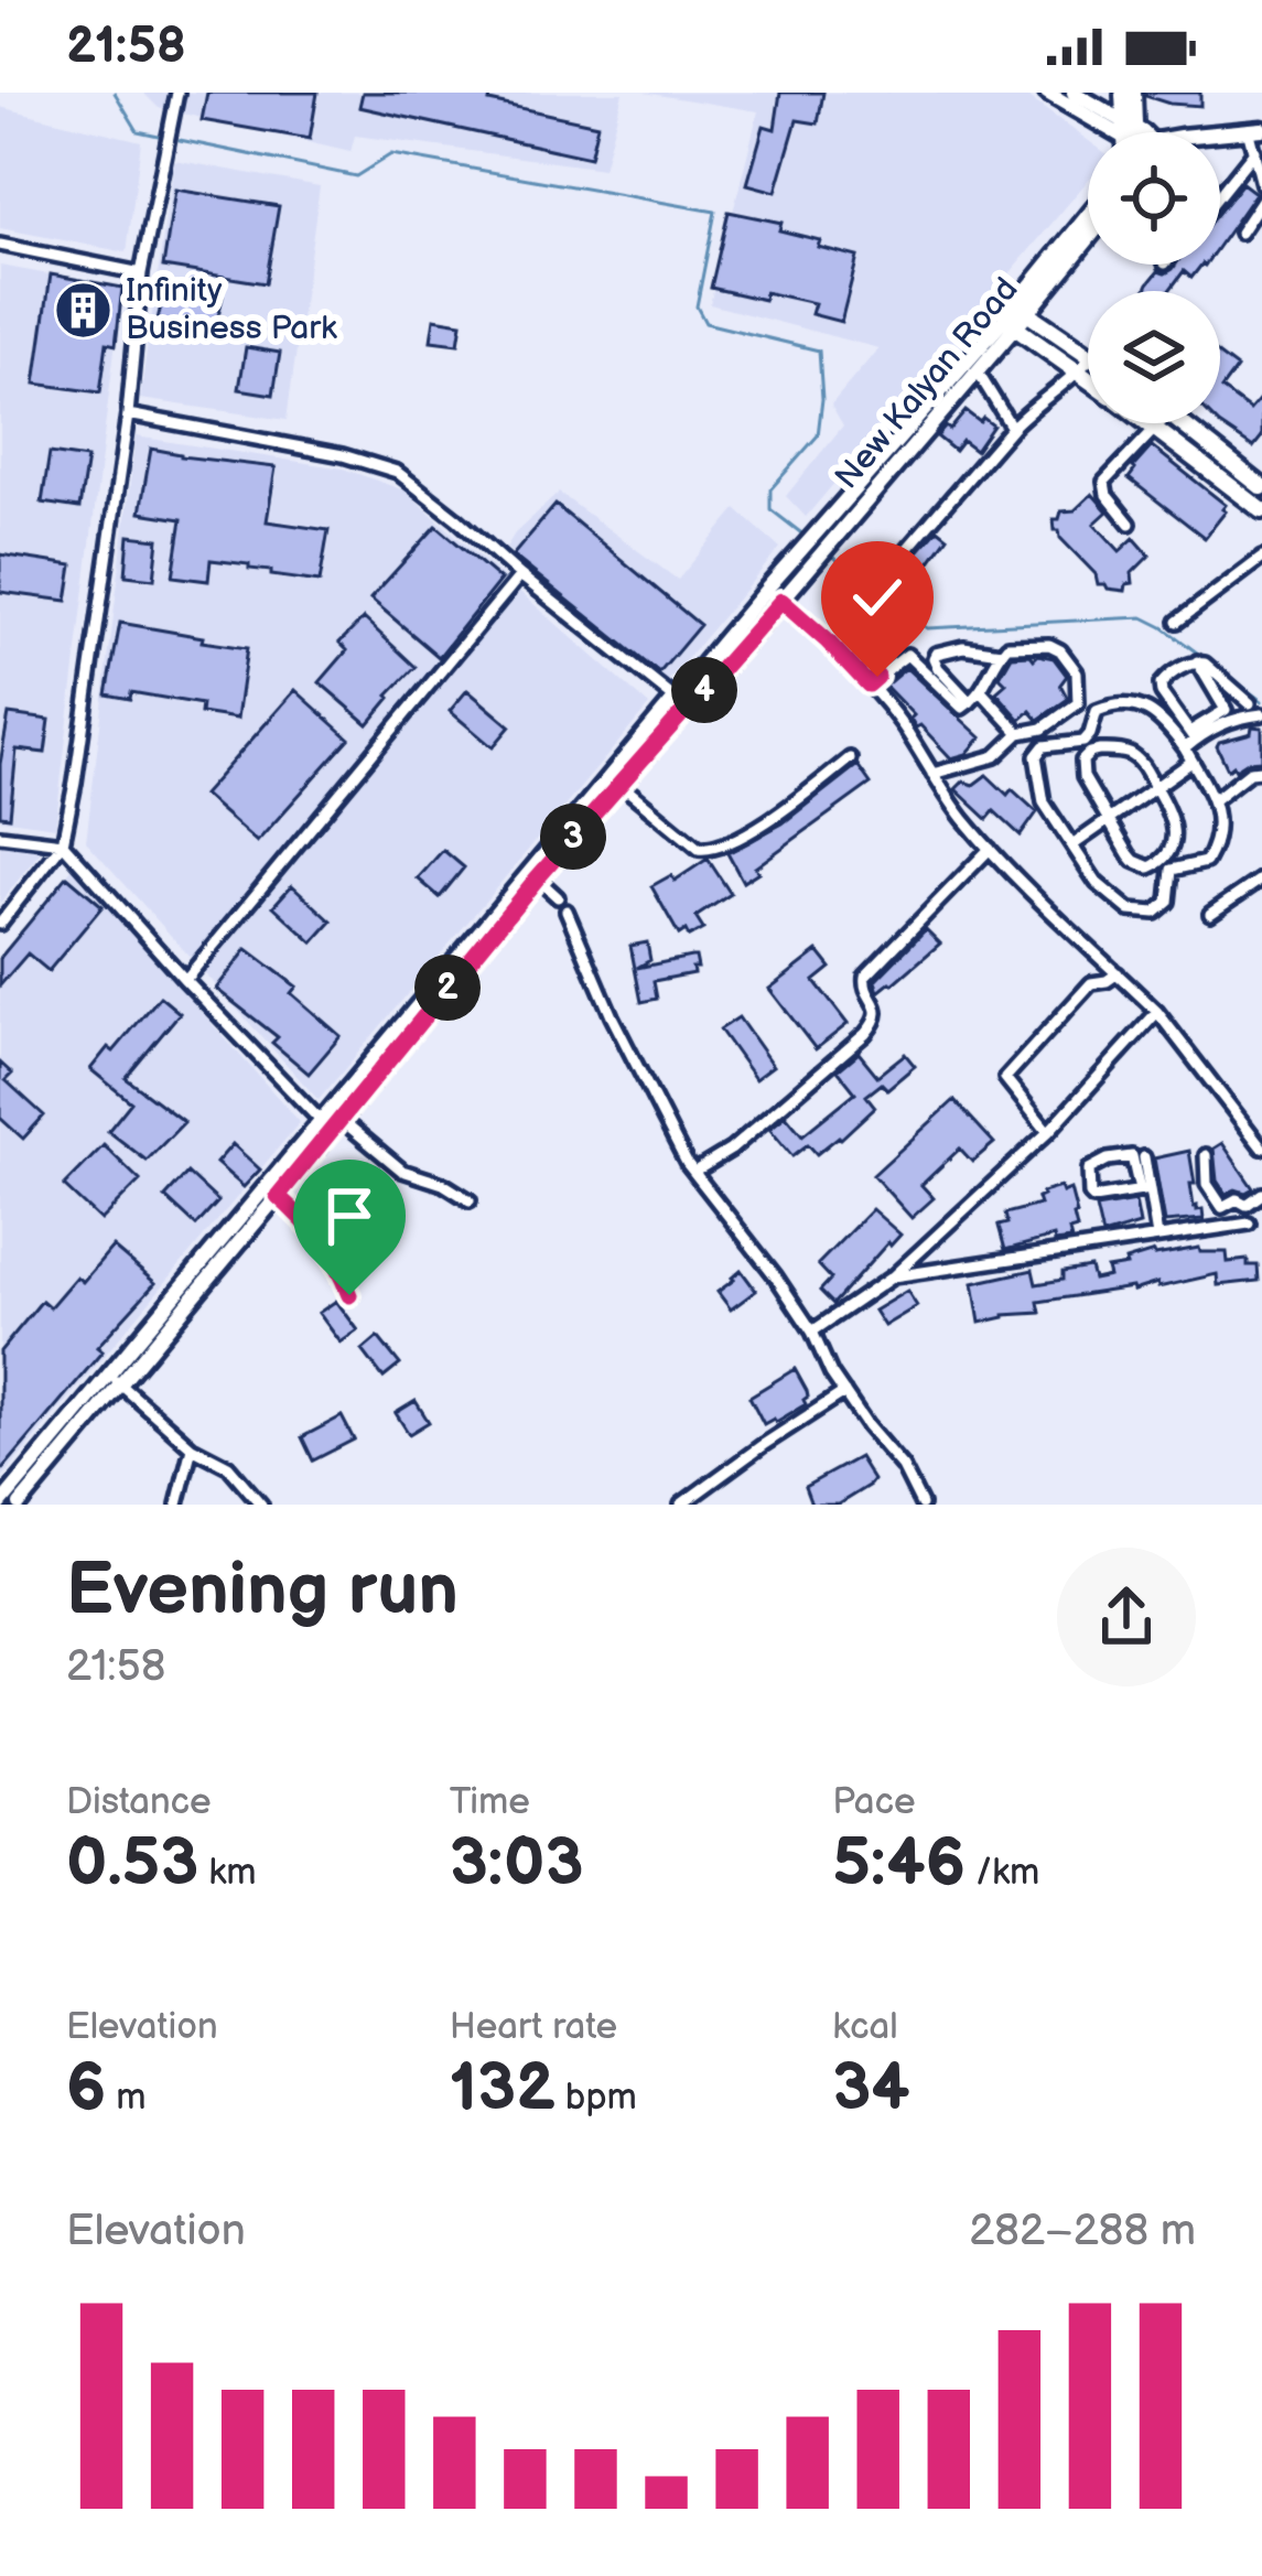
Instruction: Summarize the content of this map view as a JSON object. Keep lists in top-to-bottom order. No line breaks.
{"streets":{"main road":["New Kalyan Road"]},"places":{"building":["Infinity Business Park"]},"page":{"status":"21:58","pins":["4","3","2"],"heading":["Evening run","21:58"],"stats":[["Distance","0.53 km"],["Time","3:03"],["Pace","5:46 /km"],["Elevation","6 m"],["Heart rate","132 bpm"],["kcal","34"]],"chart":["Elevation","282–288 m"]}}
